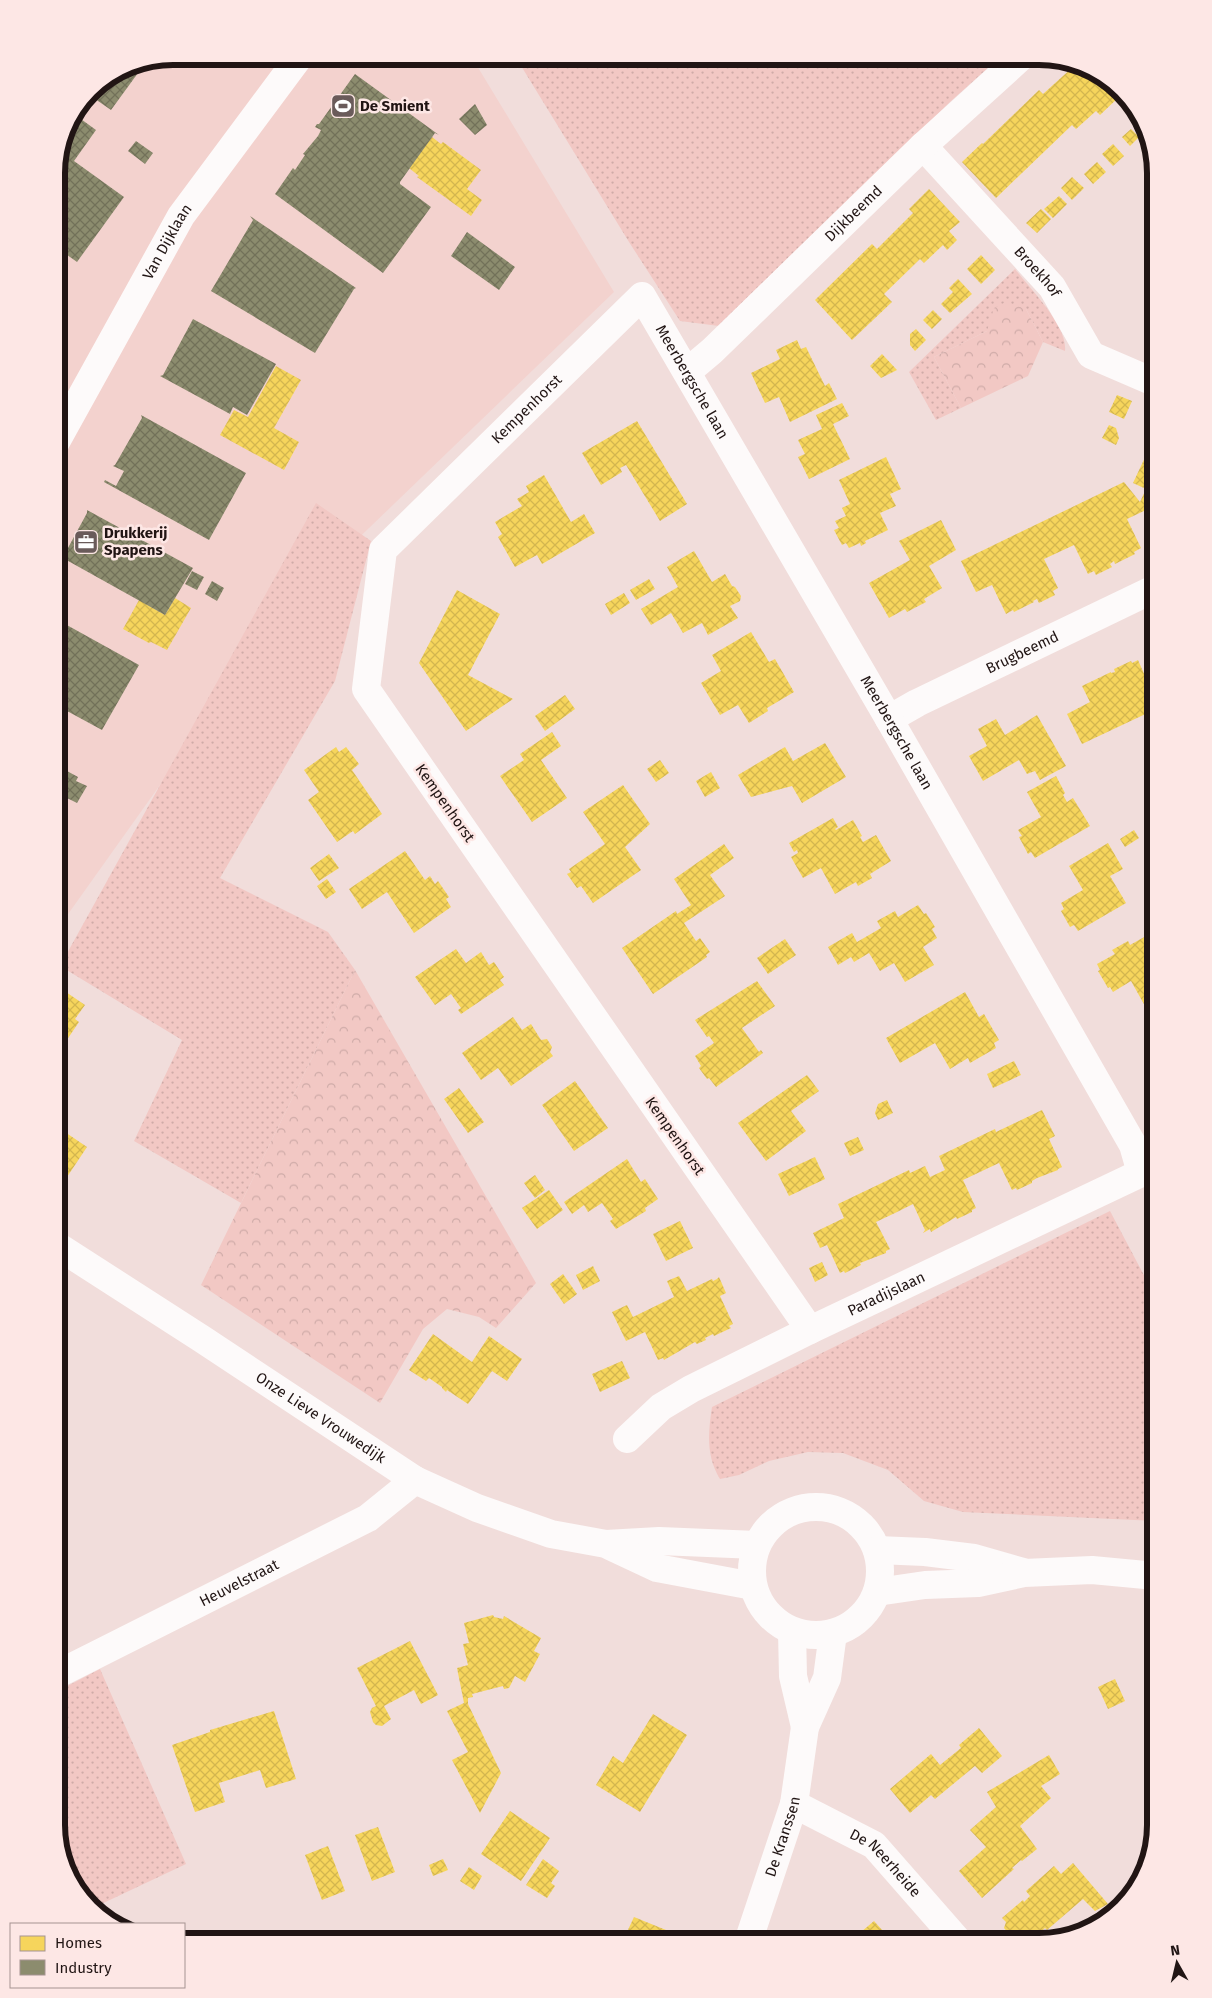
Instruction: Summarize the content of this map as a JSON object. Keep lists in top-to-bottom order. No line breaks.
{"streets":{"street":["Dijkbeemd","Van Dijklaan","Broekhof","Meerbergsche laan","Kempenhorst","Brugbeemd","Paradijslaan","Onze Lieve Vrouwedijk","Heuvelstraat","De Kranssen","De Neerheide"]},"crossings":[["Dijkbeemd","Broekhof"],["Dijkbeemd","Meerbergsche laan"],["Meerbergsche laan","Kempenhorst"],["Meerbergsche laan","Brugbeemd"],["Kempenhorst","Paradijslaan"],["Onze Lieve Vrouwedijk","Heuvelstraat"],["Onze Lieve Vrouwedijk","De Kranssen"],["De Kranssen","De Neerheide"]],"places":{"sports":["De Smient"],"office":["Drukkerij Spapens"]},"legend":["Homes","Industry"],"north":"top"}
